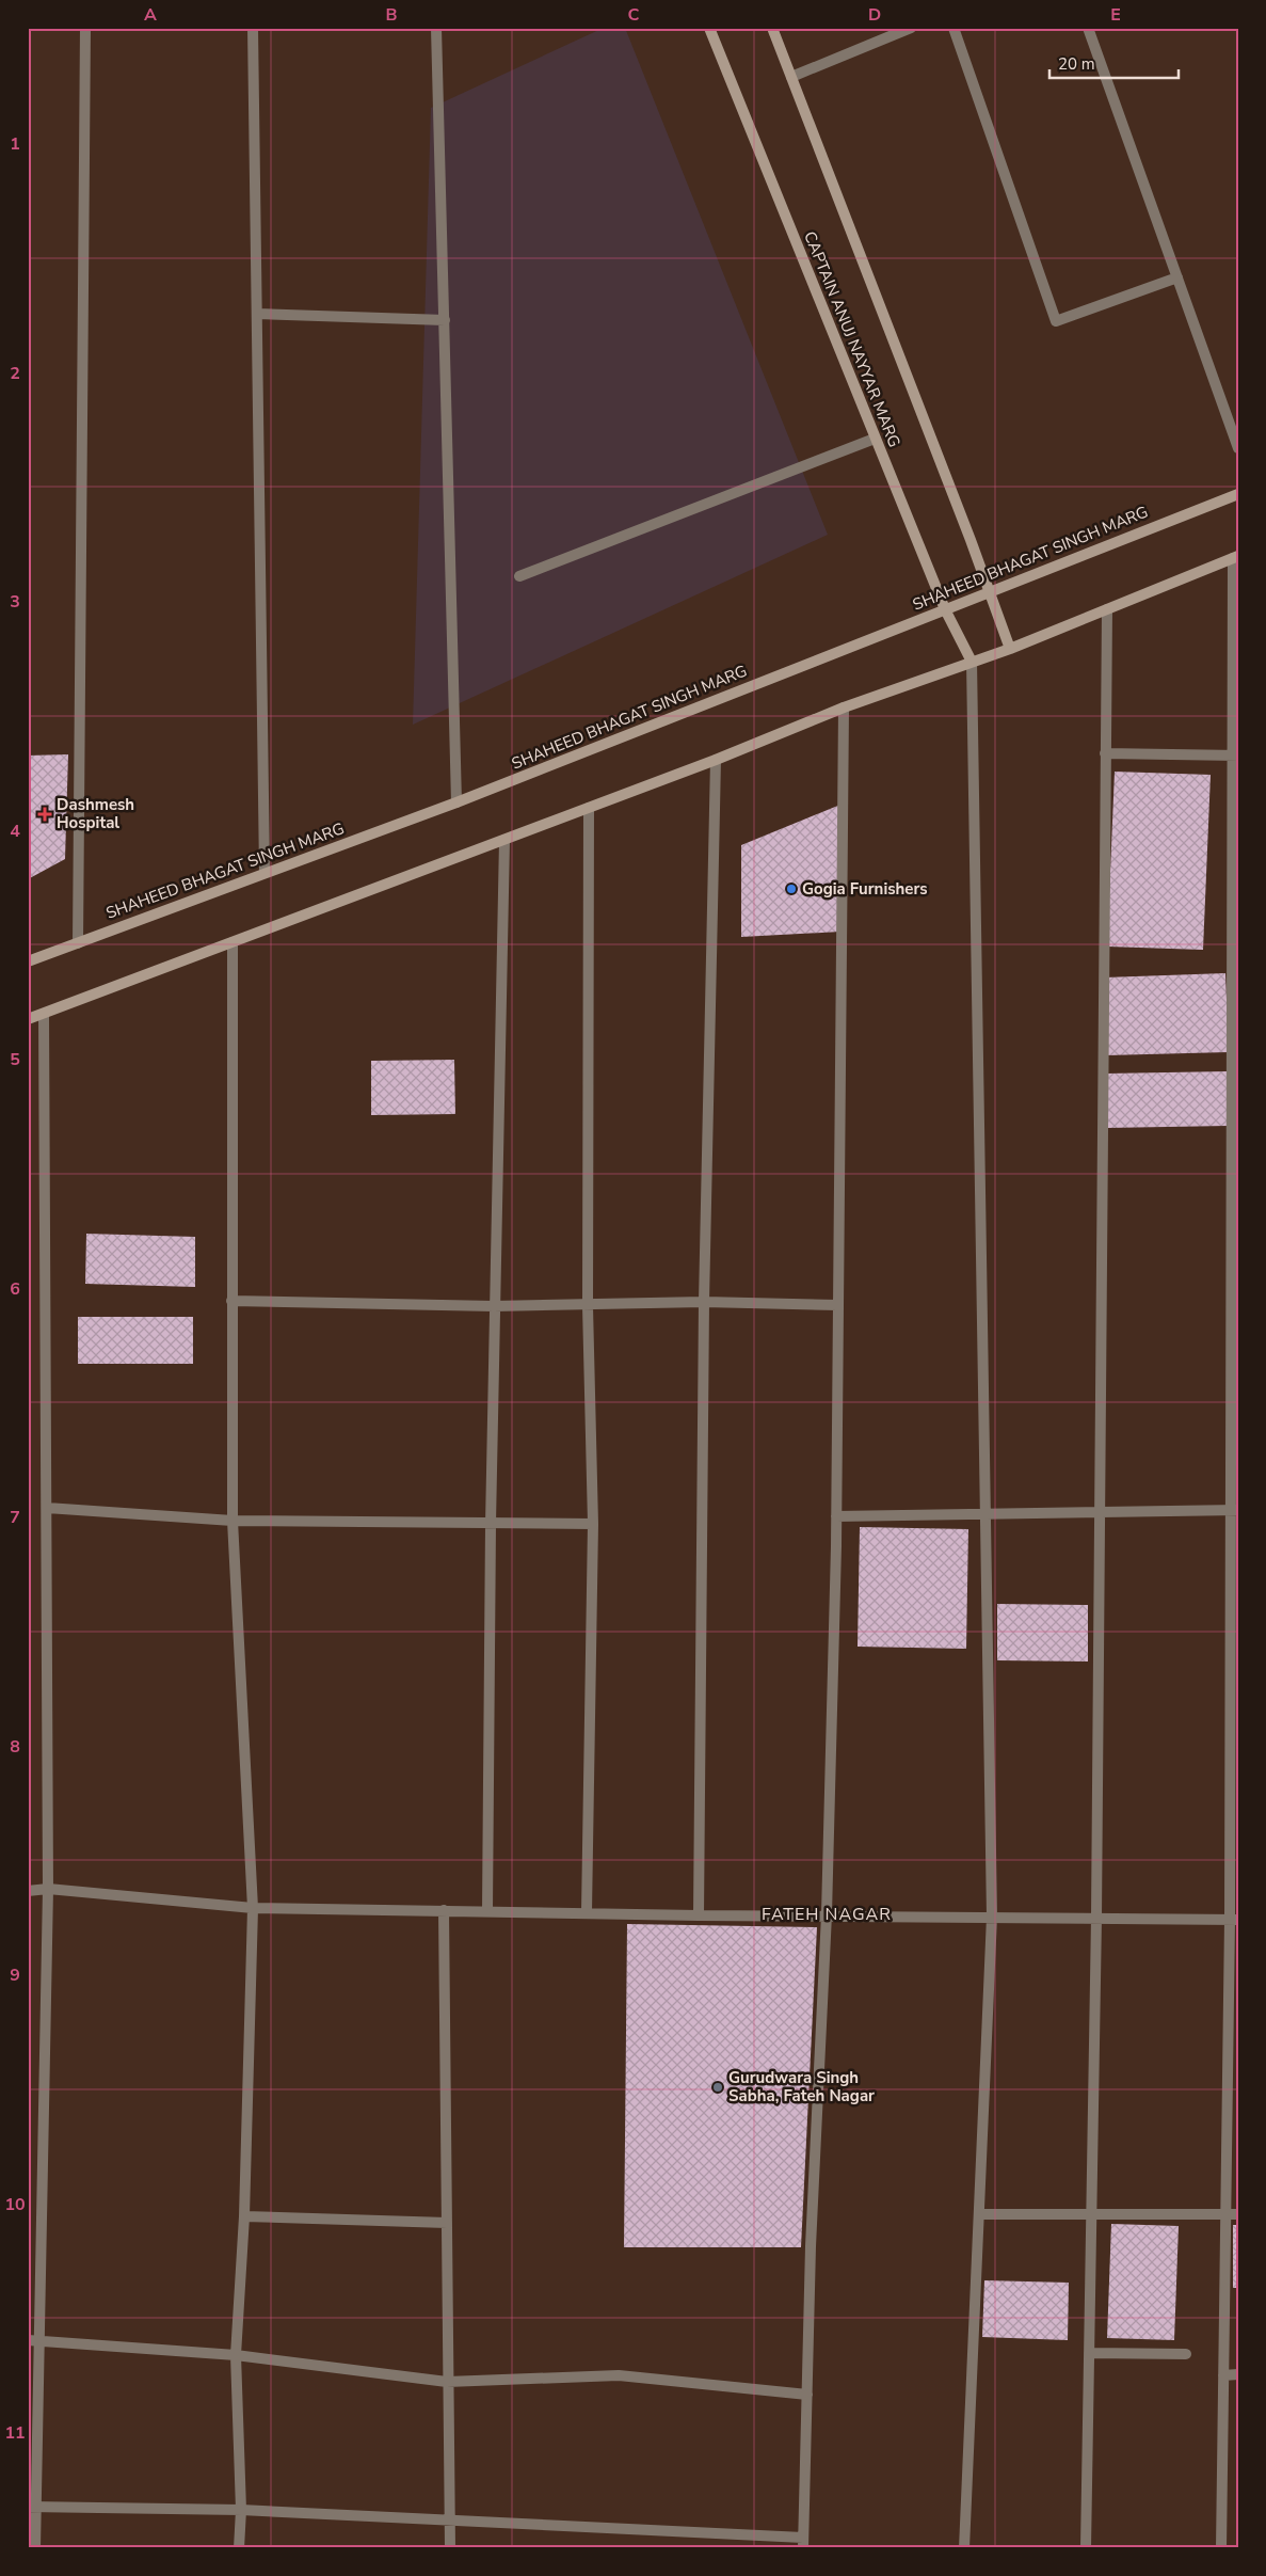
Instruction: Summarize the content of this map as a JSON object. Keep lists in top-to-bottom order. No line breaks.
{"streets":{"main road":["CAPTAIN ANUJ NAYYAR MARG","SHAHEED BHAGAT SINGH MARG"]},"crossings":[["CAPTAIN ANUJ NAYYAR MARG","SHAHEED BHAGAT SINGH MARG"]],"districts":["FATEH NAGAR"],"places":{"health":["Dashmesh Hospital"],"other":["Gogia Furnishers","Gurudwara Singh Sabha, Fateh Nagar"]},"scale_bar":"20 m","grid":{"columns":["A","B","C","D","E"],"rows":["1","2","3","4","5","6","7","8","9","10","11"]}}
